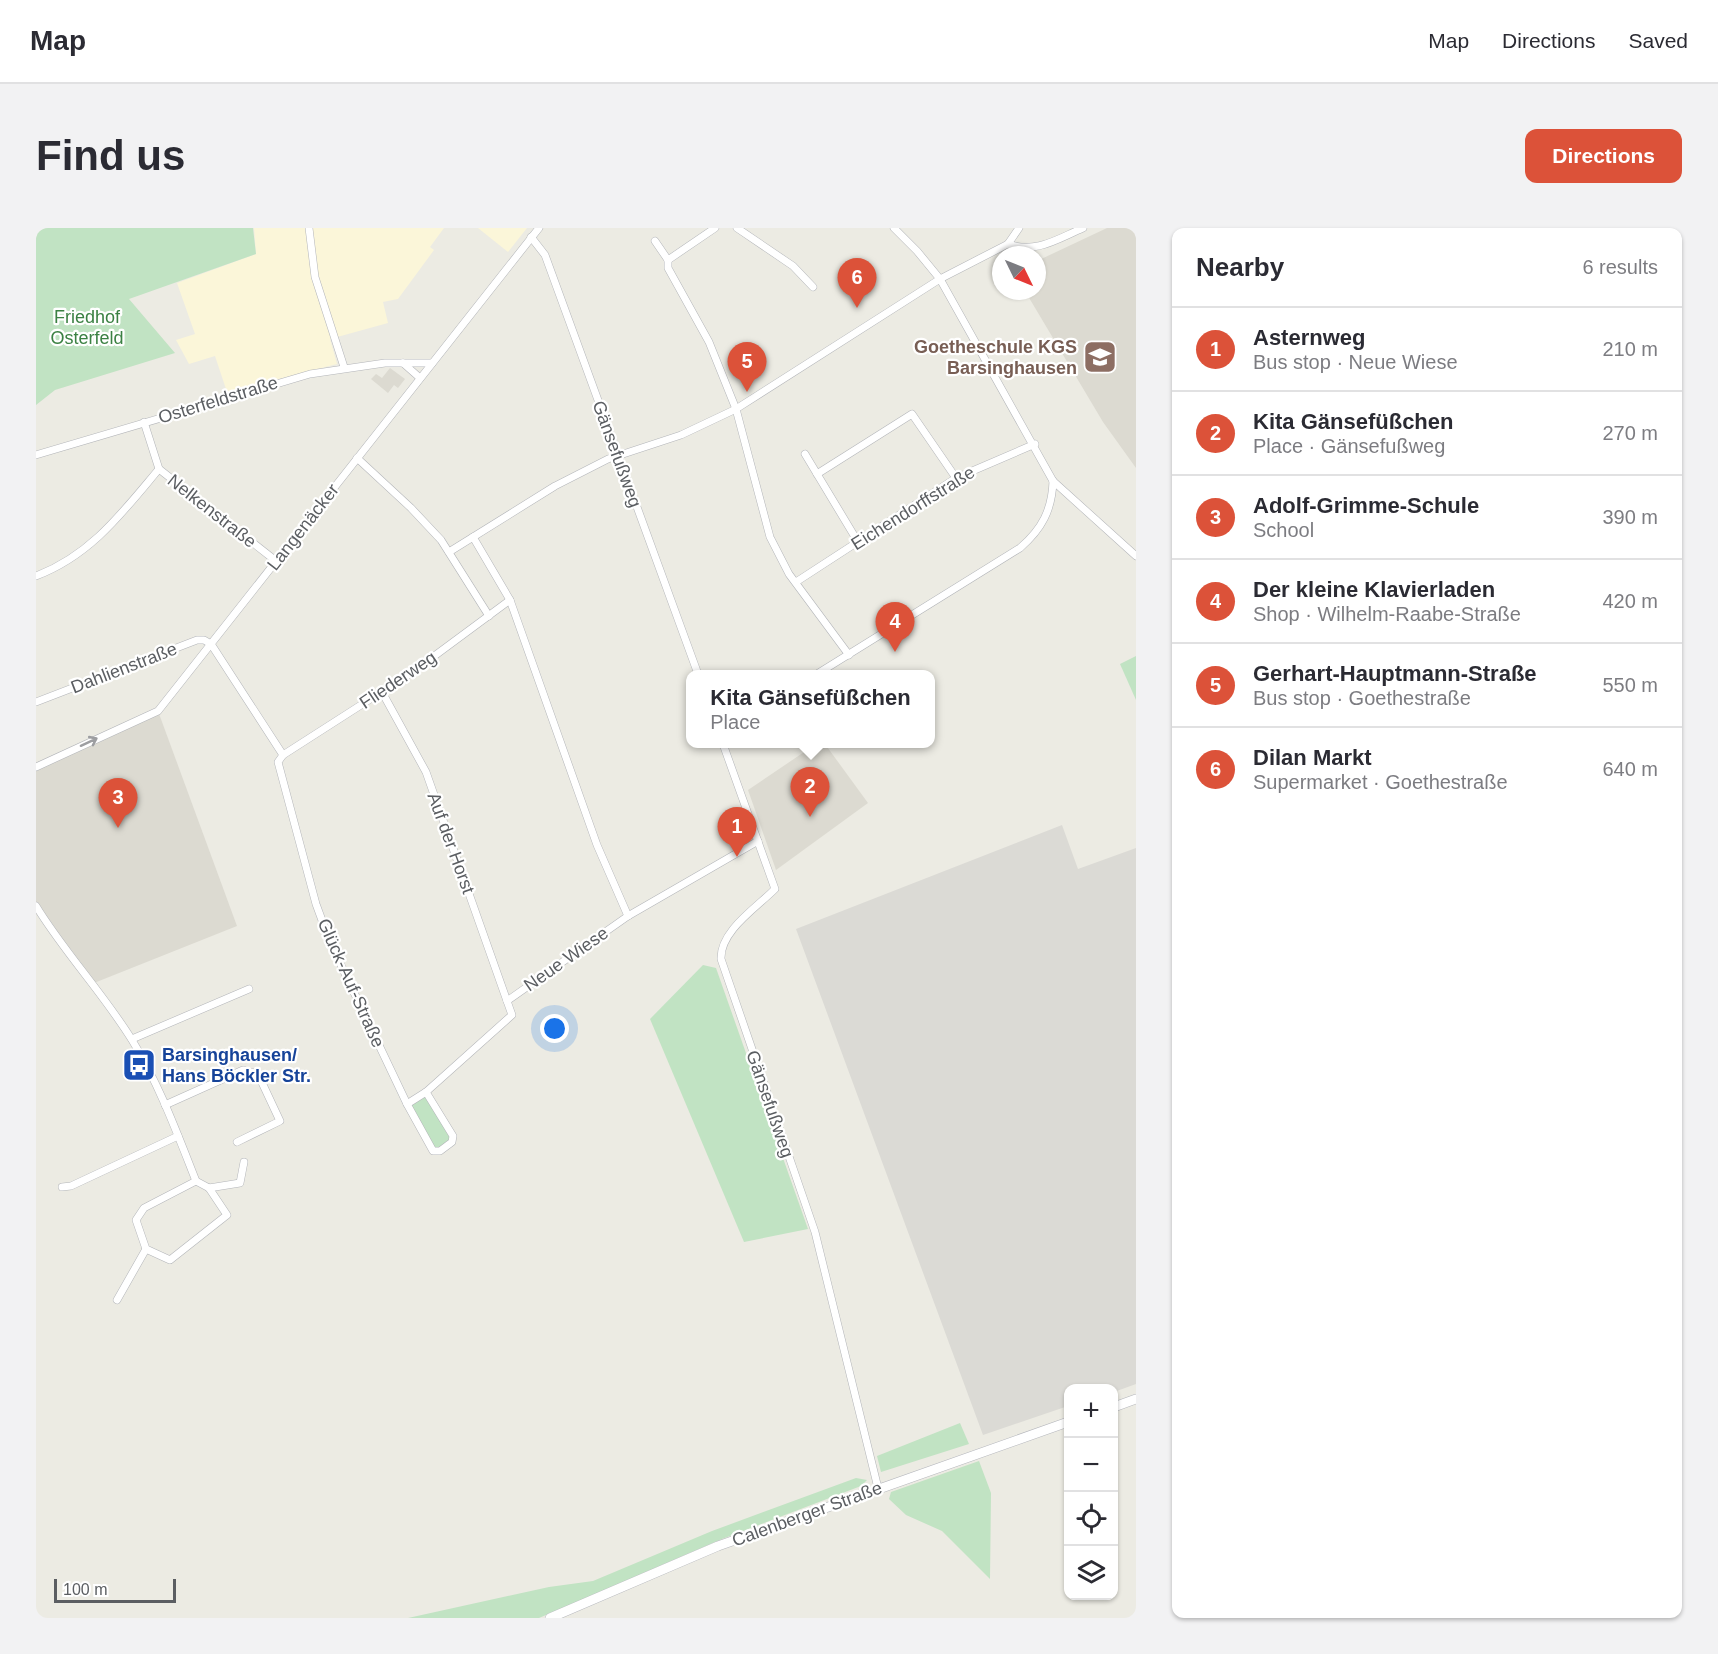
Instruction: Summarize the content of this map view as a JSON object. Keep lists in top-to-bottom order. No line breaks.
{"streets":{"main road":["Calenberger Straße"],"street":["Osterfeldstraße","Gänsefußweg","Eichendorffstraße","Nelkenstraße","Langenäcker","Dahlienstraße","Fliederweg","Auf der Horst","Neue Wiese","Glück-Auf-Straße"]},"crossings":[["Osterfeldstraße","Nelkenstraße"],["Osterfeldstraße","Langenäcker"],["Gänsefußweg","Langenäcker"],["Gänsefußweg","Neue Wiese"],["Gänsefußweg","Calenberger Straße"],["Nelkenstraße","Langenäcker"],["Langenäcker","Dahlienstraße"],["Fliederweg","Auf der Horst"],["Fliederweg","Glück-Auf-Straße"],["Auf der Horst","Neue Wiese"],["Neue Wiese","Glück-Auf-Straße"]],"parks":["Friedhof Osterfeld"],"places":{"school or university":["Goetheschule KGS Barsinghausen"],"bus stop":["Barsinghausen/ Hans Böckler Str."]},"scale_bar":"100 m","north":"bottom right","page":{"header":"Map","nav":["Map","Directions","Saved"],"buttons":"Directions","title":"Find us","heading":["Nearby","6 results"],"pins":["6","5","4","2","3","1"],"list":[{"mark":"1","name":"Asternweg","note":"Bus stop · Neue Wiese","value":"210 m"},{"mark":"2","name":"Kita Gänsefüßchen","note":"Place · Gänsefußweg","value":"270 m"},{"mark":"3","name":"Adolf-Grimme-Schule","note":"School","value":"390 m"},{"mark":"4","name":"Der kleine Klavierladen","note":"Shop · Wilhelm-Raabe-Straße","value":"420 m"},{"mark":"5","name":"Gerhart-Hauptmann-Straße","note":"Bus stop · Goethestraße","value":"550 m"},{"mark":"6","name":"Dilan Markt","note":"Supermarket · Goethestraße","value":"640 m"}],"popup":["Kita Gänsefüßchen","Place"],"map_buttons":["+","−"],"scale":"100 m"}}
